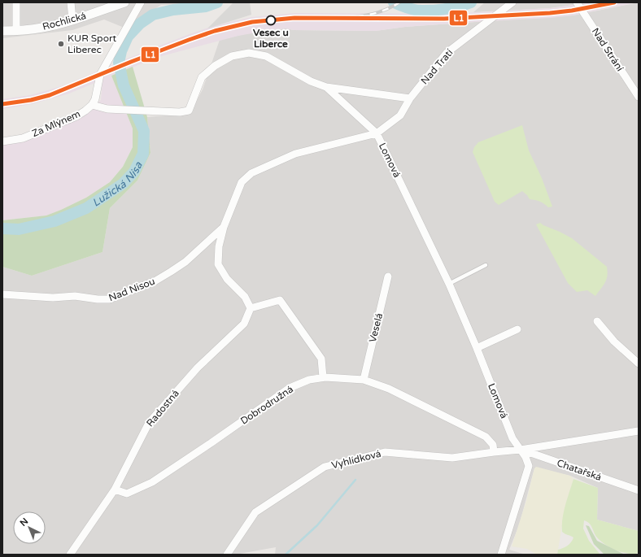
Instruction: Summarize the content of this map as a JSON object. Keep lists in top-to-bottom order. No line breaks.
{"streets":{"street":["Rochlická","Nad Strání","Nad Tratí","Za Mlýnem","Lomová","Nad Nisou","Veselá","Dobrodružná","Radostná","Vyhlídková","Chatařská"]},"crossings":[["Nad Tratí","Lomová"],["Nad Tratí","Nad Nisou"],["Za Mlýnem","Lomová"],["Lomová","Nad Nisou"],["Lomová","Vyhlídková"],["Lomová","Chatařská"],["Nad Nisou","Radostná"],["Veselá","Dobrodružná"],["Dobrodružná","Radostná"],["Dobrodružná","Vyhlídková"],["Vyhlídková","Chatařská"]],"water":["Lužická Nisa"],"places":["Vesec u Liberce","KUR Sport Liberec"],"lines":["transit line L1"],"north":"top left"}
